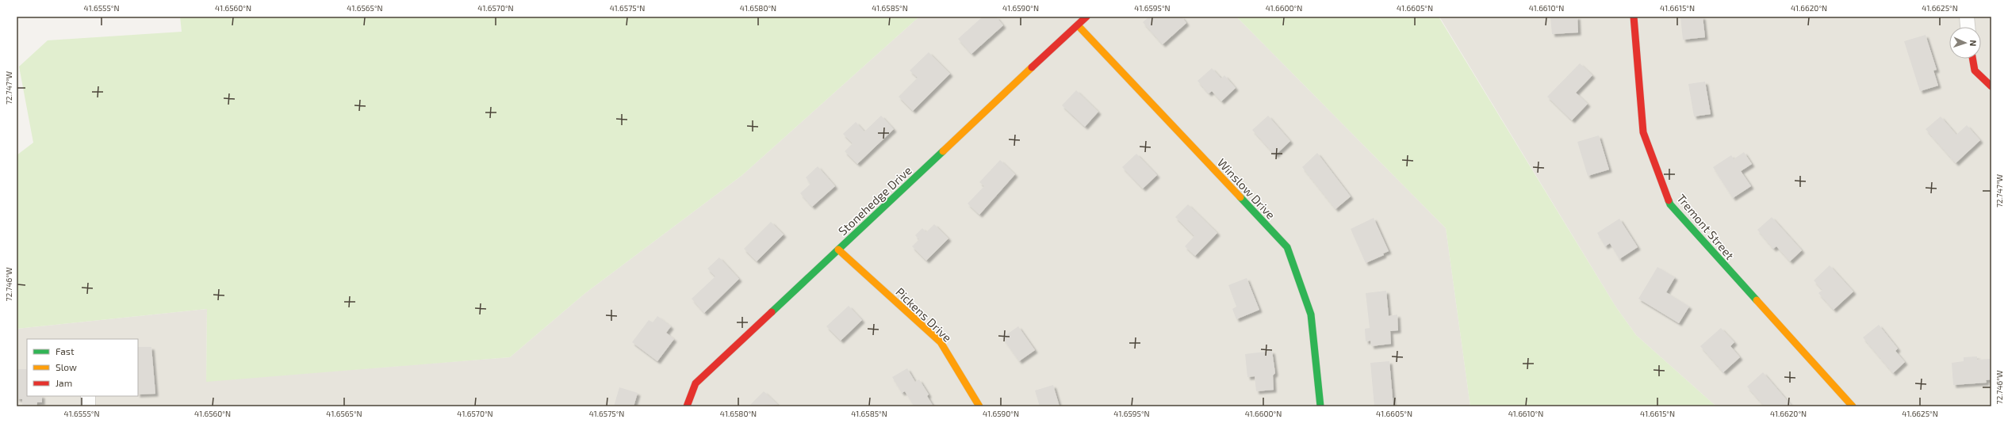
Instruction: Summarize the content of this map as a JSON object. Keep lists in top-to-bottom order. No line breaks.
{"streets":{"street":["Winslow Drive","Stonehedge Drive","Tremont Street","Pickens Drive"]},"crossings":[["Winslow Drive","Stonehedge Drive"],["Stonehedge Drive","Pickens Drive"]],"legend":["Fast","Slow","Jam"],"north":"right","coordinates":["41.6555°N","41.6560°N","41.6565°N","41.6570°N","41.6575°N","41.6580°N","41.6585°N","41.6590°N","41.6595°N","41.6600°N","41.6605°N","41.6610°N","41.6615°N","41.6620°N","41.6625°N","72.747°W","72.746°W"]}
